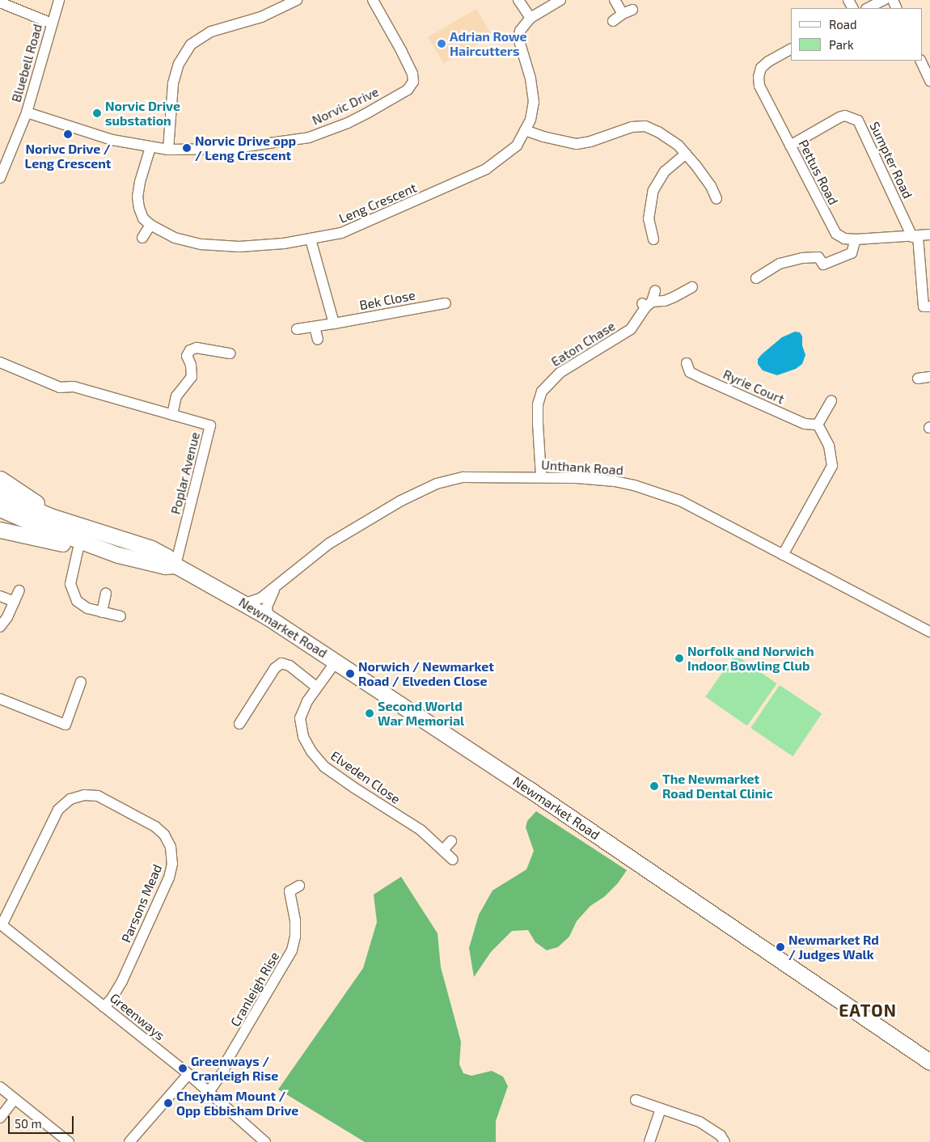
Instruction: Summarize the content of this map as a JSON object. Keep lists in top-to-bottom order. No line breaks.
{"streets":{"highway":["Newmarket Road"],"street":["Bluebell Road","Norvic Drive","Sumpter Road","Pettus Road","Leng Crescent","Bek Close","Eaton Chase","Ryrie Court","Unthank Road","Poplar Avenue","Elveden Close","Parsons Mead","Cranleigh Rise","Greenways"]},"crossings":[["Bluebell Road","Norvic Drive"],["Norvic Drive","Leng Crescent"],["Sumpter Road","Pettus Road"],["Eaton Chase","Unthank Road"],["Unthank Road","Newmarket Road"],["Poplar Avenue","Newmarket Road"],["Newmarket Road","Elveden Close"],["Parsons Mead","Greenways"],["Cranleigh Rise","Greenways"]],"districts":["EATON"],"places":["Adrian Rowe Haircutters","Norvic Drive substation","Norivc Drive / Leng Crescent","Norvic Drive opp / Leng Crescent","Norfolk and Norwich Indoor Bowling Club","Norwich / Newmarket Road / Elveden Close","Second World War Memorial","The Newmarket Road Dental Clinic","Newmarket Rd / Judges Walk","Greenways / Cranleigh Rise","Cheyham Mount / Opp Ebbisham Drive"],"legend":["Road","Park"],"scale_bar":"50 m"}
